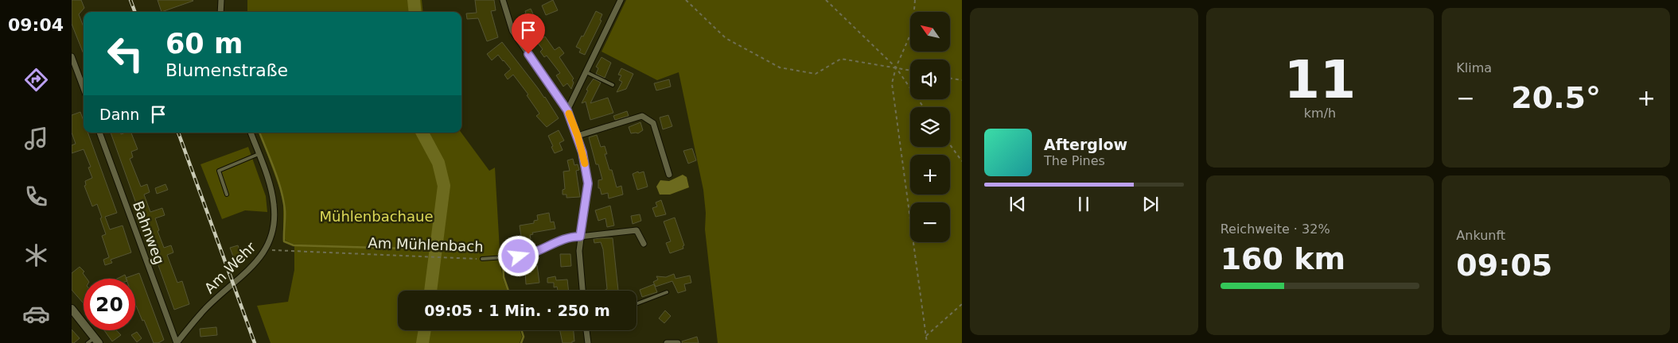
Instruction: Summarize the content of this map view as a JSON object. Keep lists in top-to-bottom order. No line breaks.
{"streets":{"street":["Bahnweg","Am Wehr"],"lane":["Am Mühlenbach"]},"crossings":[["Bahnweg","Am Wehr"],["Am Mühlenbach","Am Wehr"]],"parks":["Mühlenbachaue"],"north":"top left","page":{"tabs":"09:04","tile":[["11","km/h"],"Klima",["Reichweite · 32%","160 km"],["Ankunft","09:05"]],"map_buttons":["+","−"],"turn":["60 m","Blumenstraße"],"heat":["−","20.5°","+"],"then":"Dann","song":["Afterglow","The Pines"],"limit":"20","trip":"09:05 · 1 Min. · 250 m"}}
